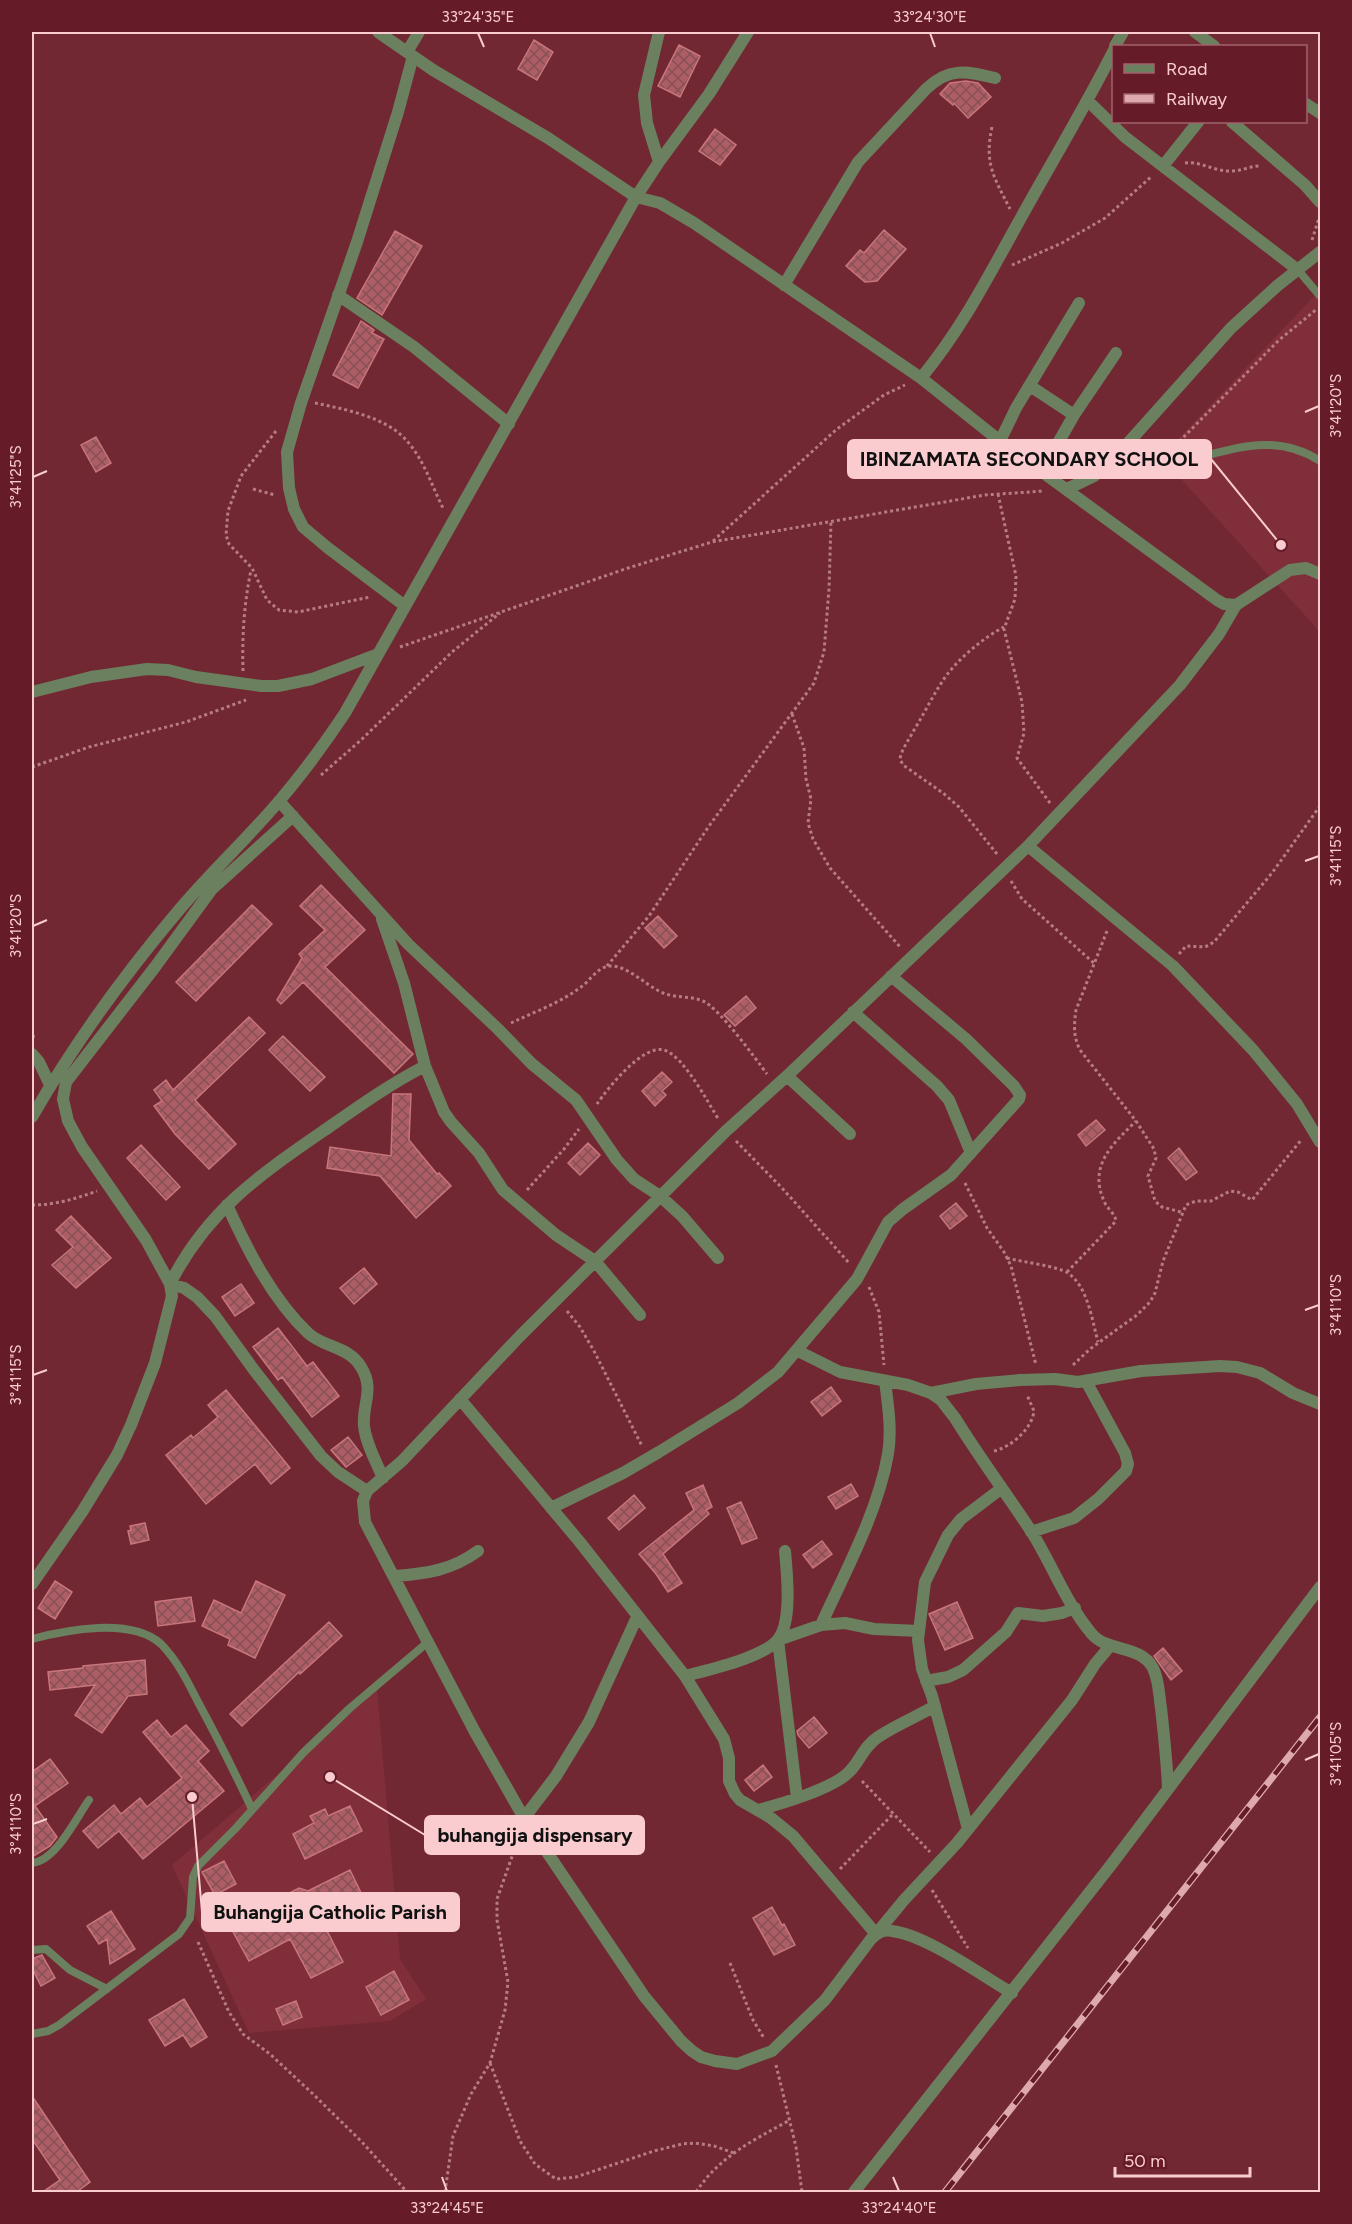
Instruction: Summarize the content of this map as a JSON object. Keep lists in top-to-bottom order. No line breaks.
{"places":["IBINZAMATA SECONDARY SCHOOL","buhangija dispensary","Buhangija Catholic Parish"],"legend":["Road","Railway"],"scale_bar":"50 m","coordinates":["33°24'35\"E","33°24'30\"E","3°41'20\"S","3°41'25\"S","3°41'15\"S","3°41'10\"S","3°41'05\"S","33°24'45\"E","33°24'40\"E"]}
